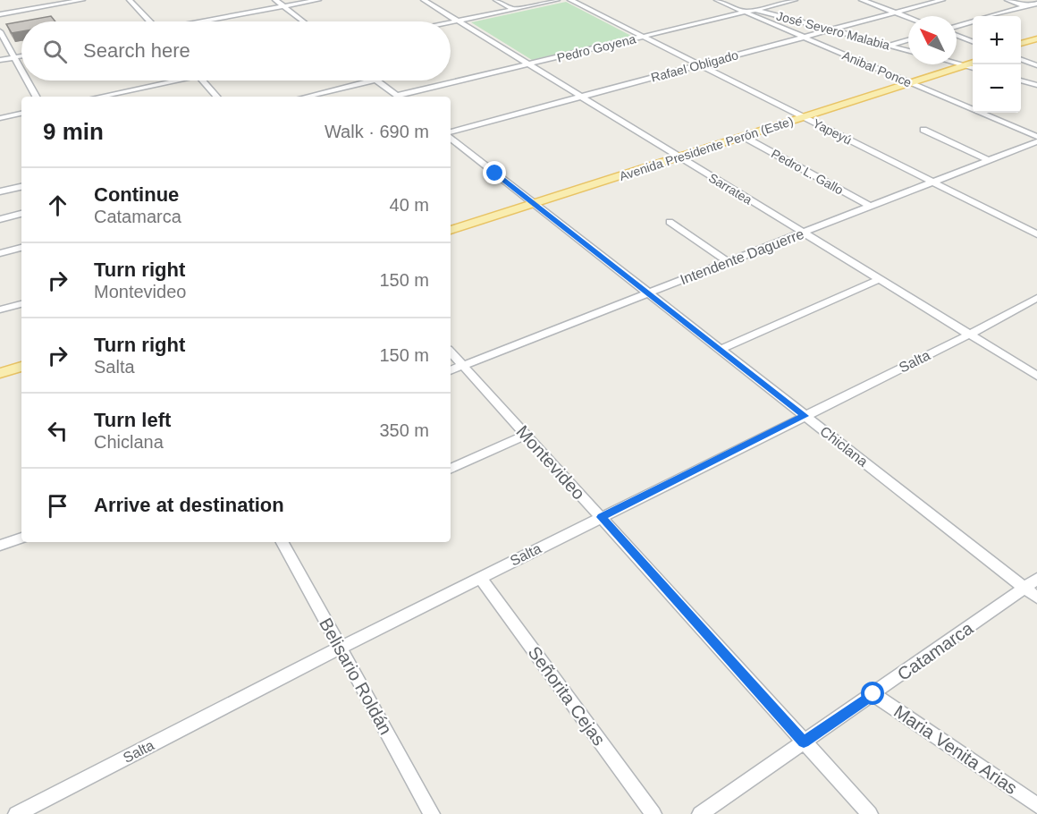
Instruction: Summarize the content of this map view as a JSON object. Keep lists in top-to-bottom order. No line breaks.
{"streets":{"main road":["Avenida Presidente Perón (Este)"],"street":["José Severo Malabia","Pedro Goyena","Rafael Obligado","Anibal Ponce","Yapeyú","Pedro L. Gallo","Sarratea","Intendente Daguerre","Salta","Chiclana","Montevideo","Catamarca","Belisario Roldán","Señorita Cejas","Maria Venita Arias"]},"crossings":[["José Severo Malabia","Pedro Goyena"],["José Severo Malabia","Rafael Obligado"],["José Severo Malabia","Anibal Ponce"],["Pedro Goyena","Anibal Ponce"],["Pedro Goyena","Yapeyú"],["Pedro Goyena","Sarratea"],["Rafael Obligado","Anibal Ponce"],["Rafael Obligado","Yapeyú"],["Rafael Obligado","Sarratea"],["Anibal Ponce","Avenida Presidente Perón (Este)"],["Yapeyú","Avenida Presidente Perón (Este)"],["Yapeyú","Intendente Daguerre"],["Avenida Presidente Perón (Este)","Pedro L. Gallo"],["Avenida Presidente Perón (Este)","Sarratea"],["Avenida Presidente Perón (Este)","Chiclana"],["Pedro L. Gallo","Intendente Daguerre"],["Sarratea","Intendente Daguerre"],["Sarratea","Salta"],["Intendente Daguerre","Chiclana"],["Intendente Daguerre","Montevideo"],["Salta","Chiclana"],["Salta","Montevideo"],["Salta","Belisario Roldán"],["Salta","Señorita Cejas"],["Chiclana","Catamarca"],["Montevideo","Catamarca"],["Catamarca","Maria Venita Arias"]],"north":"top left","page":{"map_buttons":["+","−"],"search":"Search here","heading":["9 min","Walk · 690 m"],"list":[["Continue","Catamarca","40 m"],["Turn right","Montevideo","150 m"],["Turn right","Salta","150 m"],["Turn left","Chiclana","350 m"],"Arrive at destination"]}}
